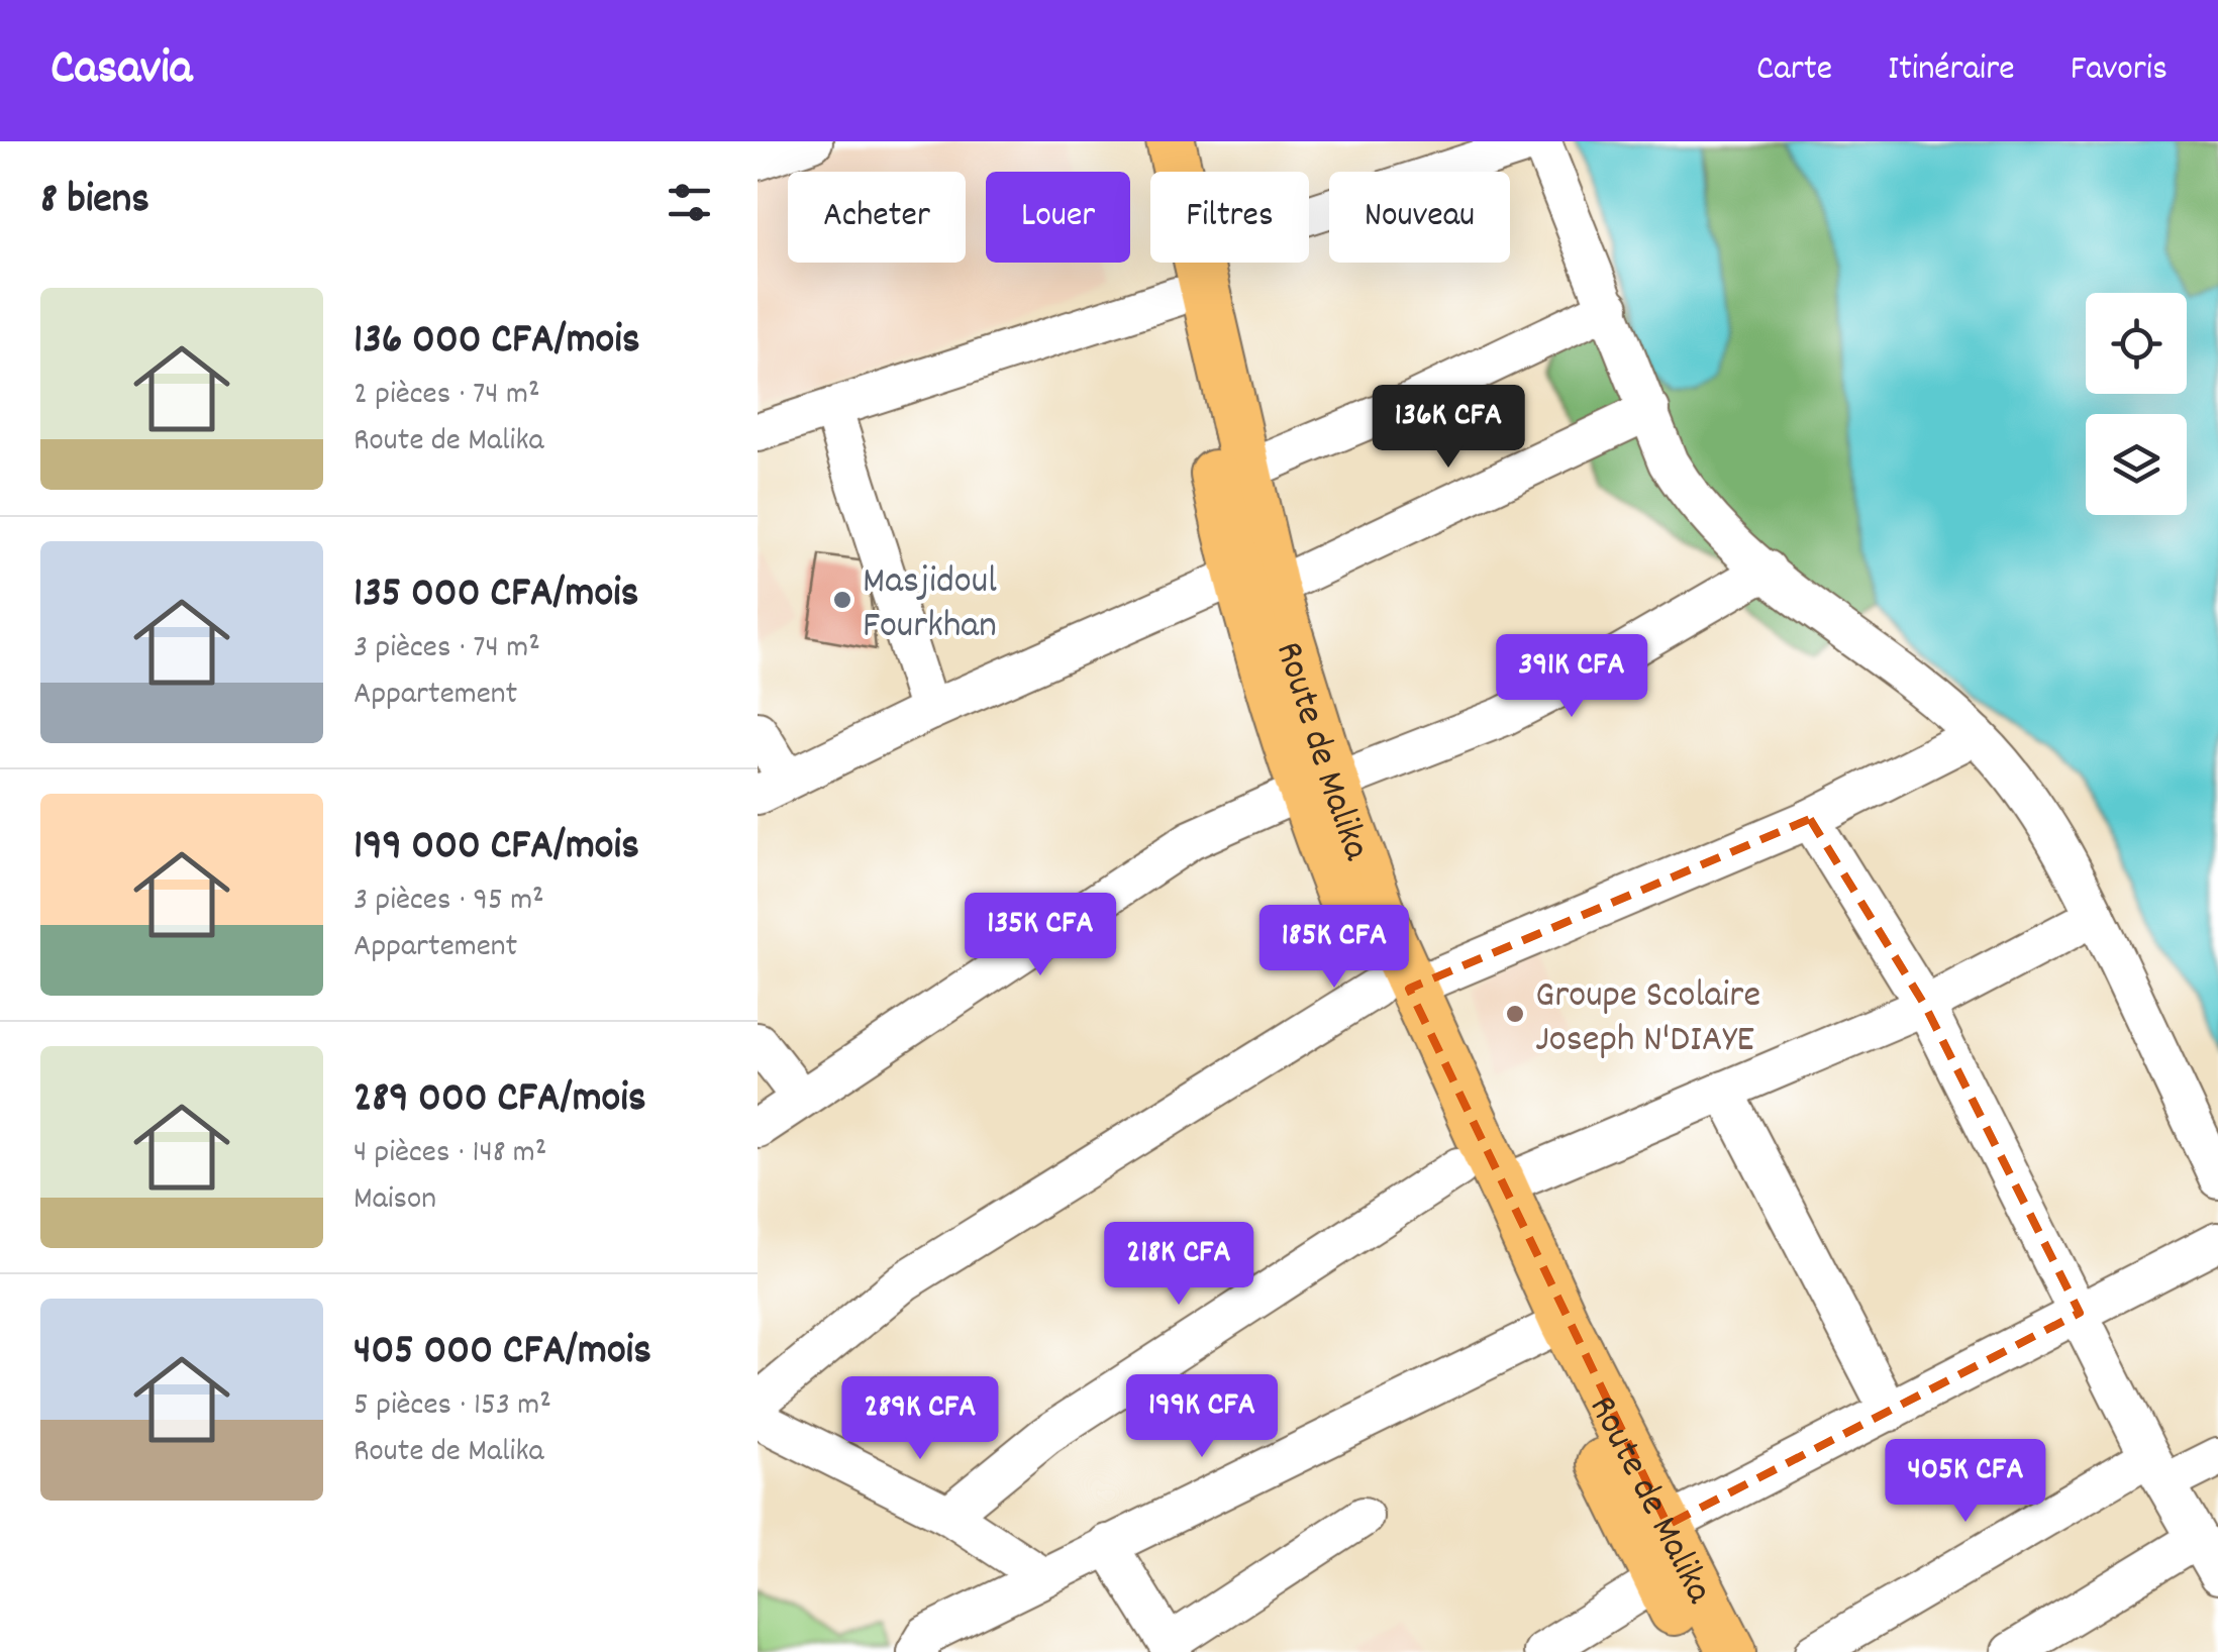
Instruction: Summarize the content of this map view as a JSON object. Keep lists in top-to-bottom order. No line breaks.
{"streets":{"main road":["Route de Malika"]},"places":["Masjidoul Fourkhan","Groupe Scolaire Joseph N'DIAYE"],"page":{"header":"Casavia","nav":["Carte","Itinéraire","Favoris"],"heading":"8 biens","chip":["Acheter","Louer","Filtres","Nouveau"],"list":[{"name":"136 000 CFA/mois","note":"2 pièces · 74 m² · Route de Malika"},{"name":"135 000 CFA/mois","note":"3 pièces · 74 m² · Appartement"},{"name":"199 000 CFA/mois","note":"3 pièces · 95 m² · Appartement"},{"name":"289 000 CFA/mois","note":"4 pièces · 148 m² · Maison"},{"name":"405 000 CFA/mois","note":"5 pièces · 153 m² · Route de Malika"}],"price":["136K CFA","391K CFA","135K CFA","185K CFA","218K CFA","199K CFA","289K CFA","405K CFA"]}}
